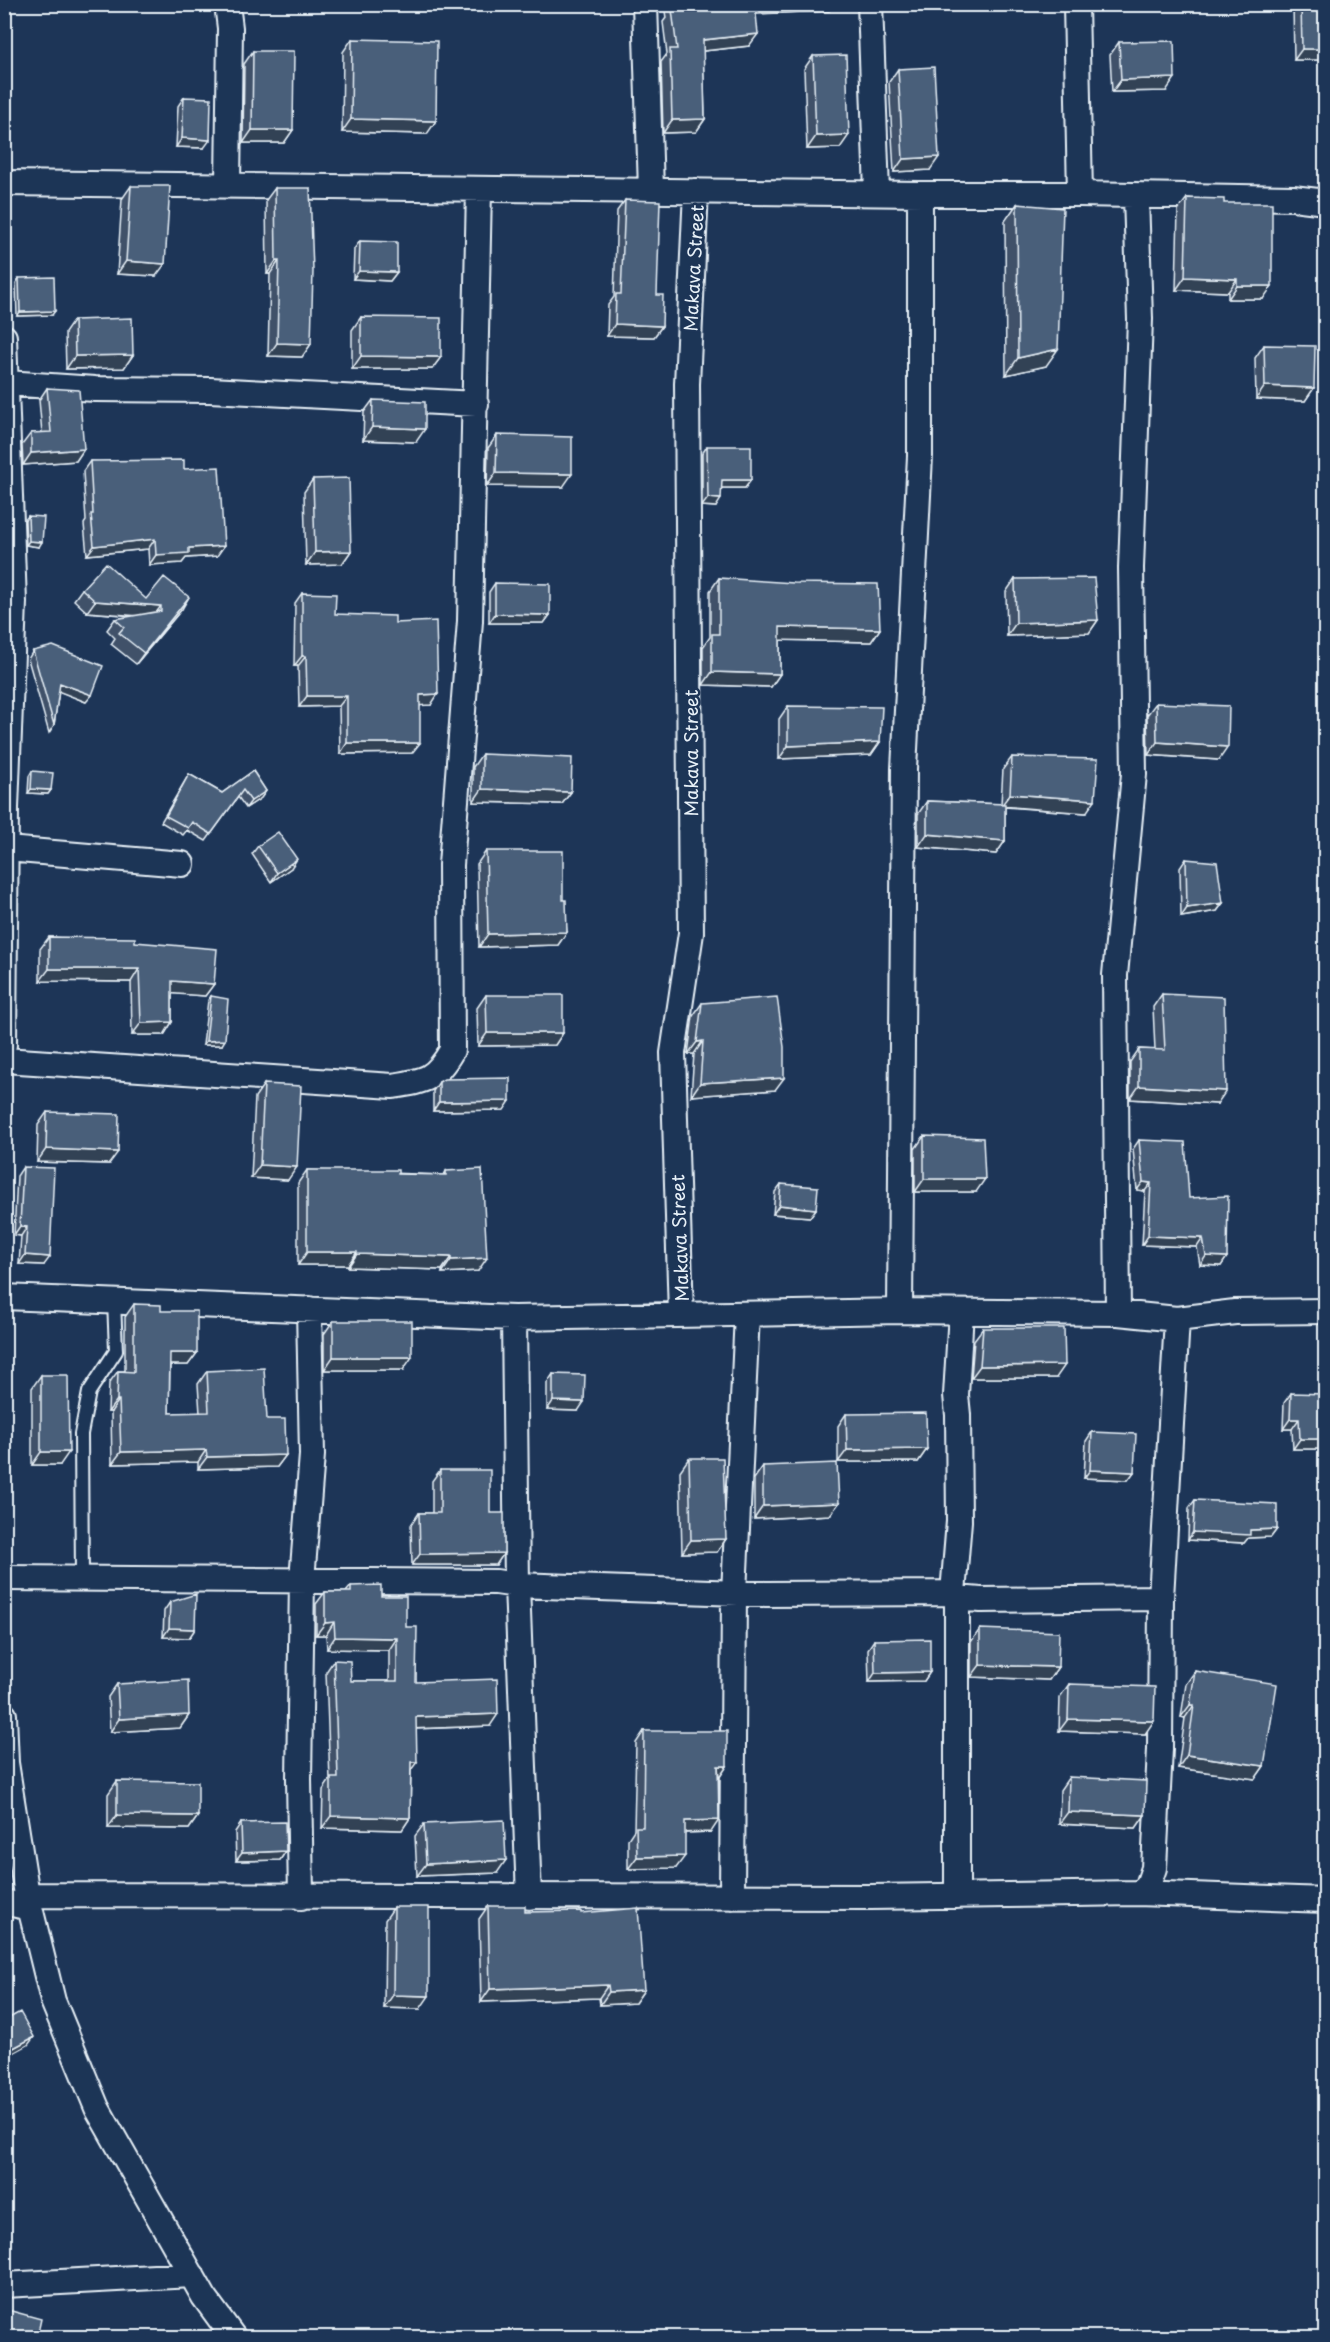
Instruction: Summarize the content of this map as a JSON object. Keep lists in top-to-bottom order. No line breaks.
{"streets":{"street":["Makava Street"]}}
